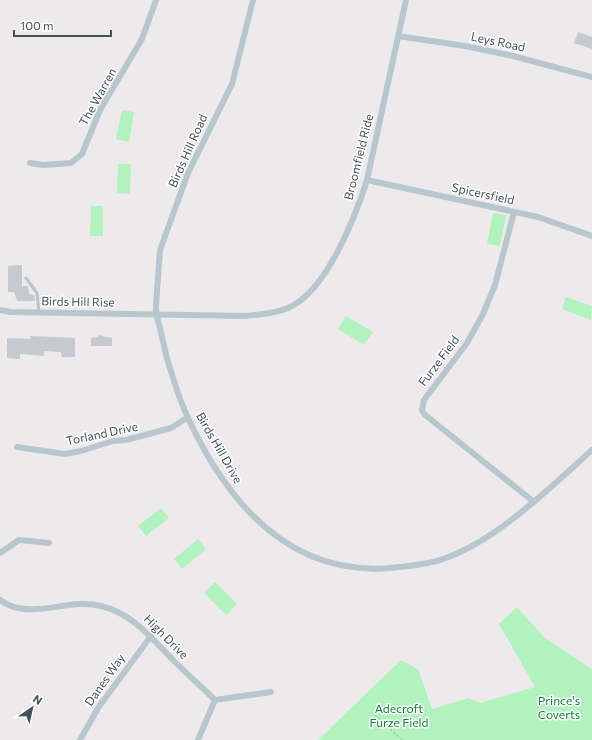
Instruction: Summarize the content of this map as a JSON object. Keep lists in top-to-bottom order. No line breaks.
{"streets":{"street":["Leys Road","The Warren","Birds Hill Road","Broomfield Ride","Spicersfield","Birds Hill Rise","Furze Field","Torland Drive","Birds Hill Drive","High Drive","Danes Way"]},"crossings":[["Leys Road","Broomfield Ride"],["Birds Hill Road","Broomfield Ride"],["Birds Hill Road","Birds Hill Rise"],["Birds Hill Road","Birds Hill Drive"],["Broomfield Ride","Spicersfield"],["Broomfield Ride","Birds Hill Rise"],["Broomfield Ride","Birds Hill Drive"],["Spicersfield","Furze Field"],["Birds Hill Rise","Birds Hill Drive"],["Furze Field","Birds Hill Drive"],["Torland Drive","Birds Hill Drive"],["High Drive","Danes Way"]],"parks":["Prince's Coverts","Adecroft Furze Field"],"scale_bar":"100 m","north":"top right"}
